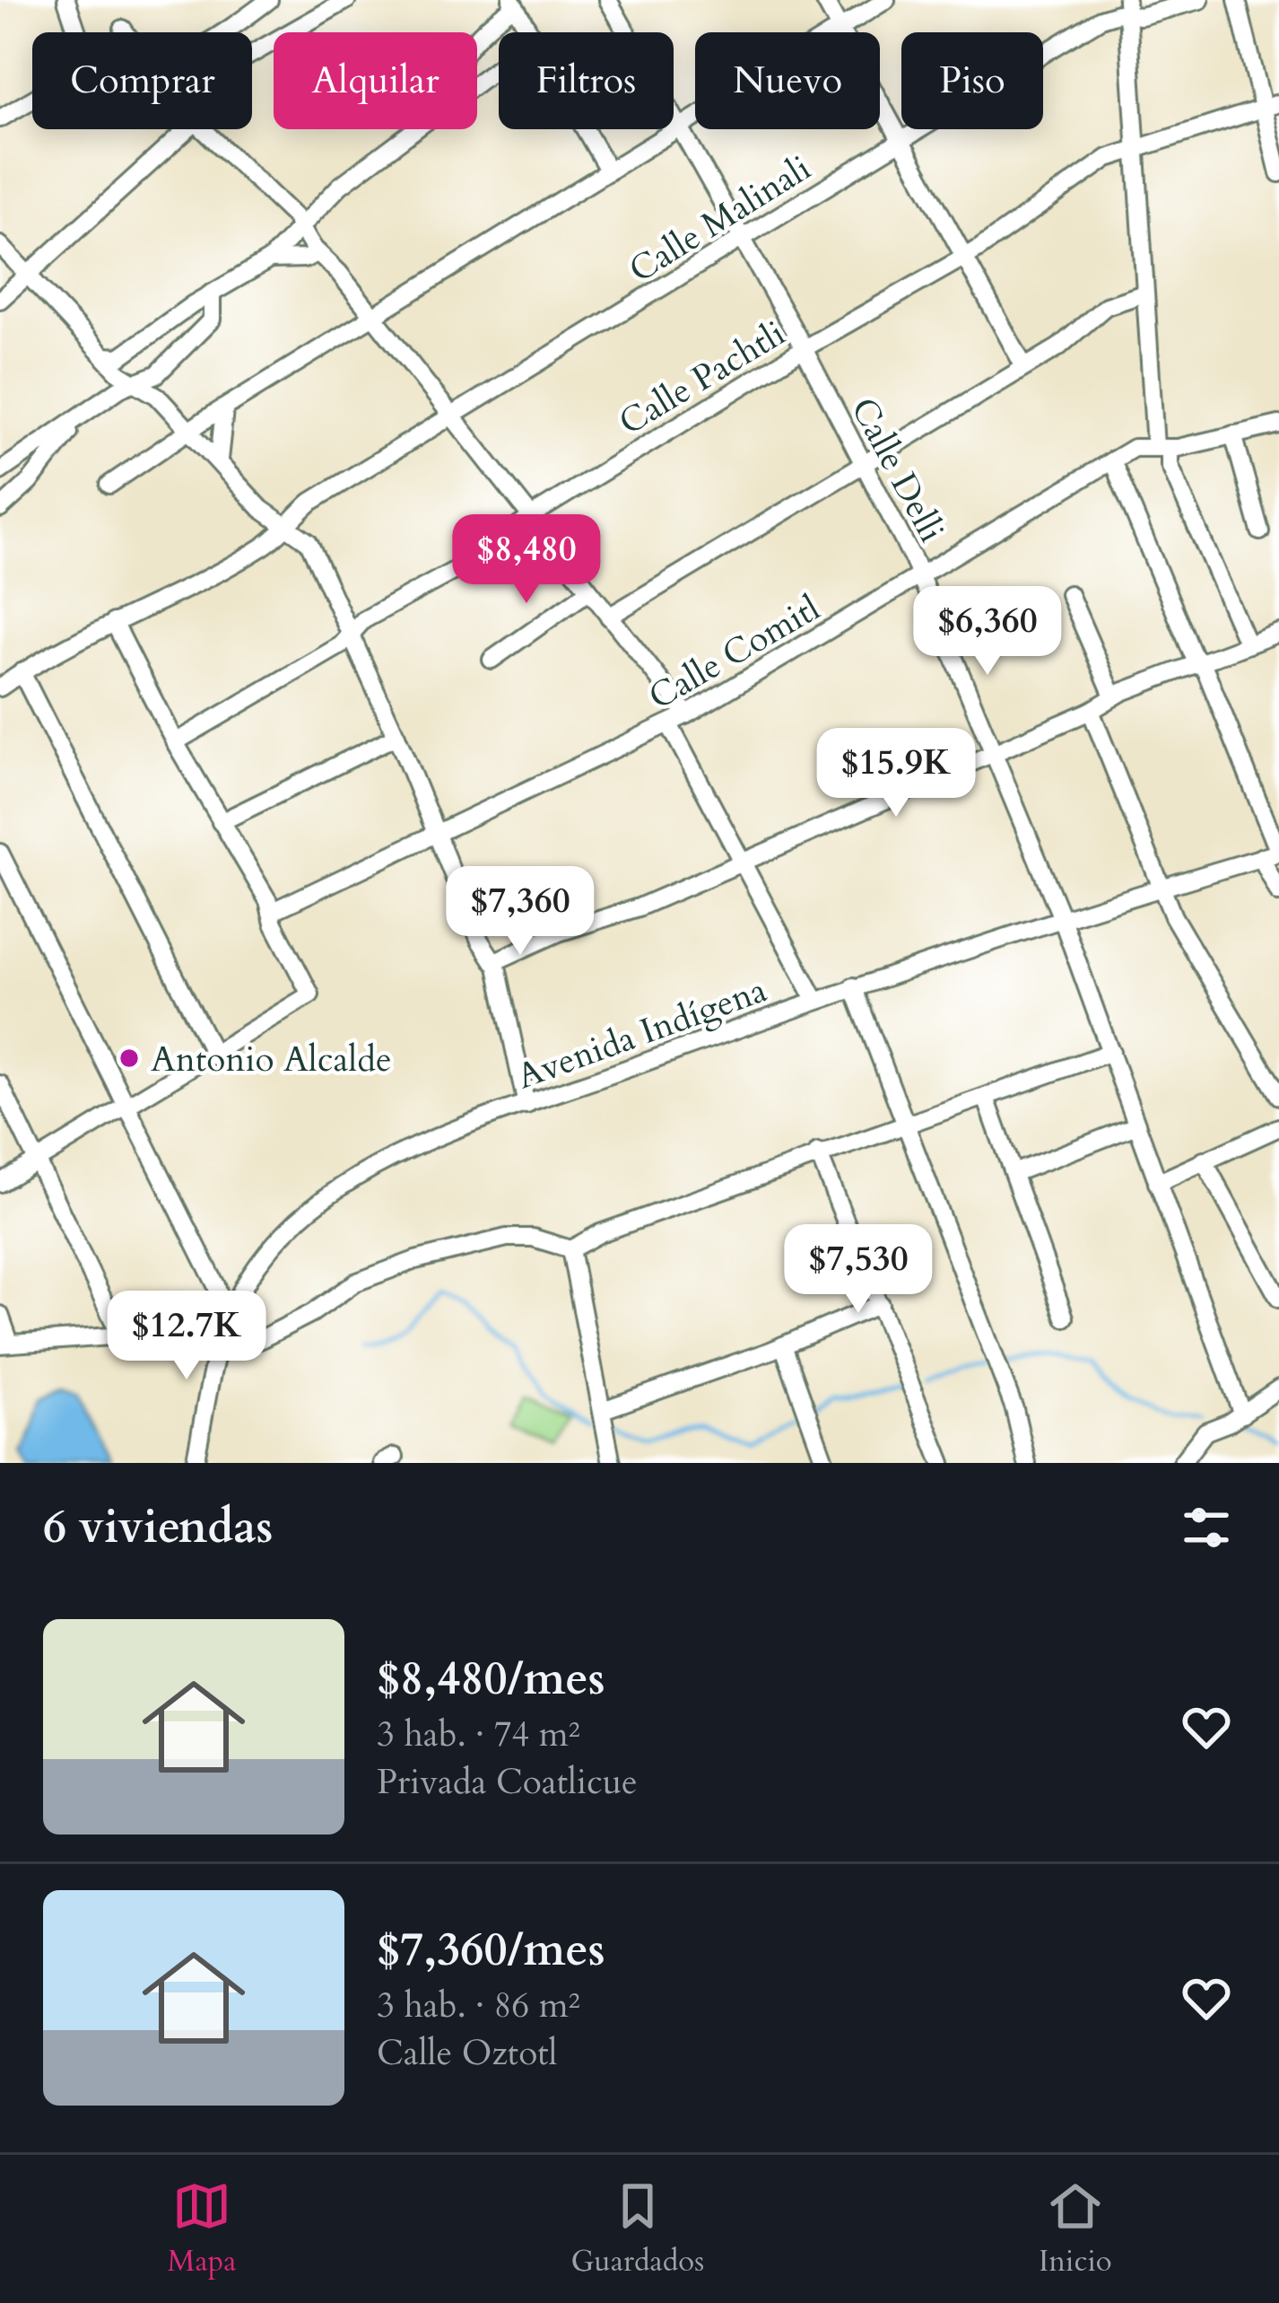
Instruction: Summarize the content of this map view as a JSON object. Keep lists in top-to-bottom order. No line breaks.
{"streets":{"street":["Calle Malinali","Calle Pachtli","Calle Delli","Calle Comitl","Avenida Indígena"]},"crossings":[["Calle Malinali","Calle Delli"],["Calle Pachtli","Calle Delli"],["Calle Delli","Calle Comitl"],["Calle Delli","Avenida Indígena"]],"places":["Antonio Alcalde"],"page":{"chip":["Comprar","Alquilar","Filtros","Nuevo","Piso"],"price":["$8,480","$6,360","$15.9K","$7,360","$7,530","$12.7K"],"heading":"6 viviendas","list":[{"name":"$8,480/mes","note":"3 hab. · 74 m² · Privada Coatlicue"},{"name":"$7,360/mes","note":"3 hab. · 86 m² · Calle Oztotl"}],"tabs":["Mapa","Guardados","Inicio"]}}
